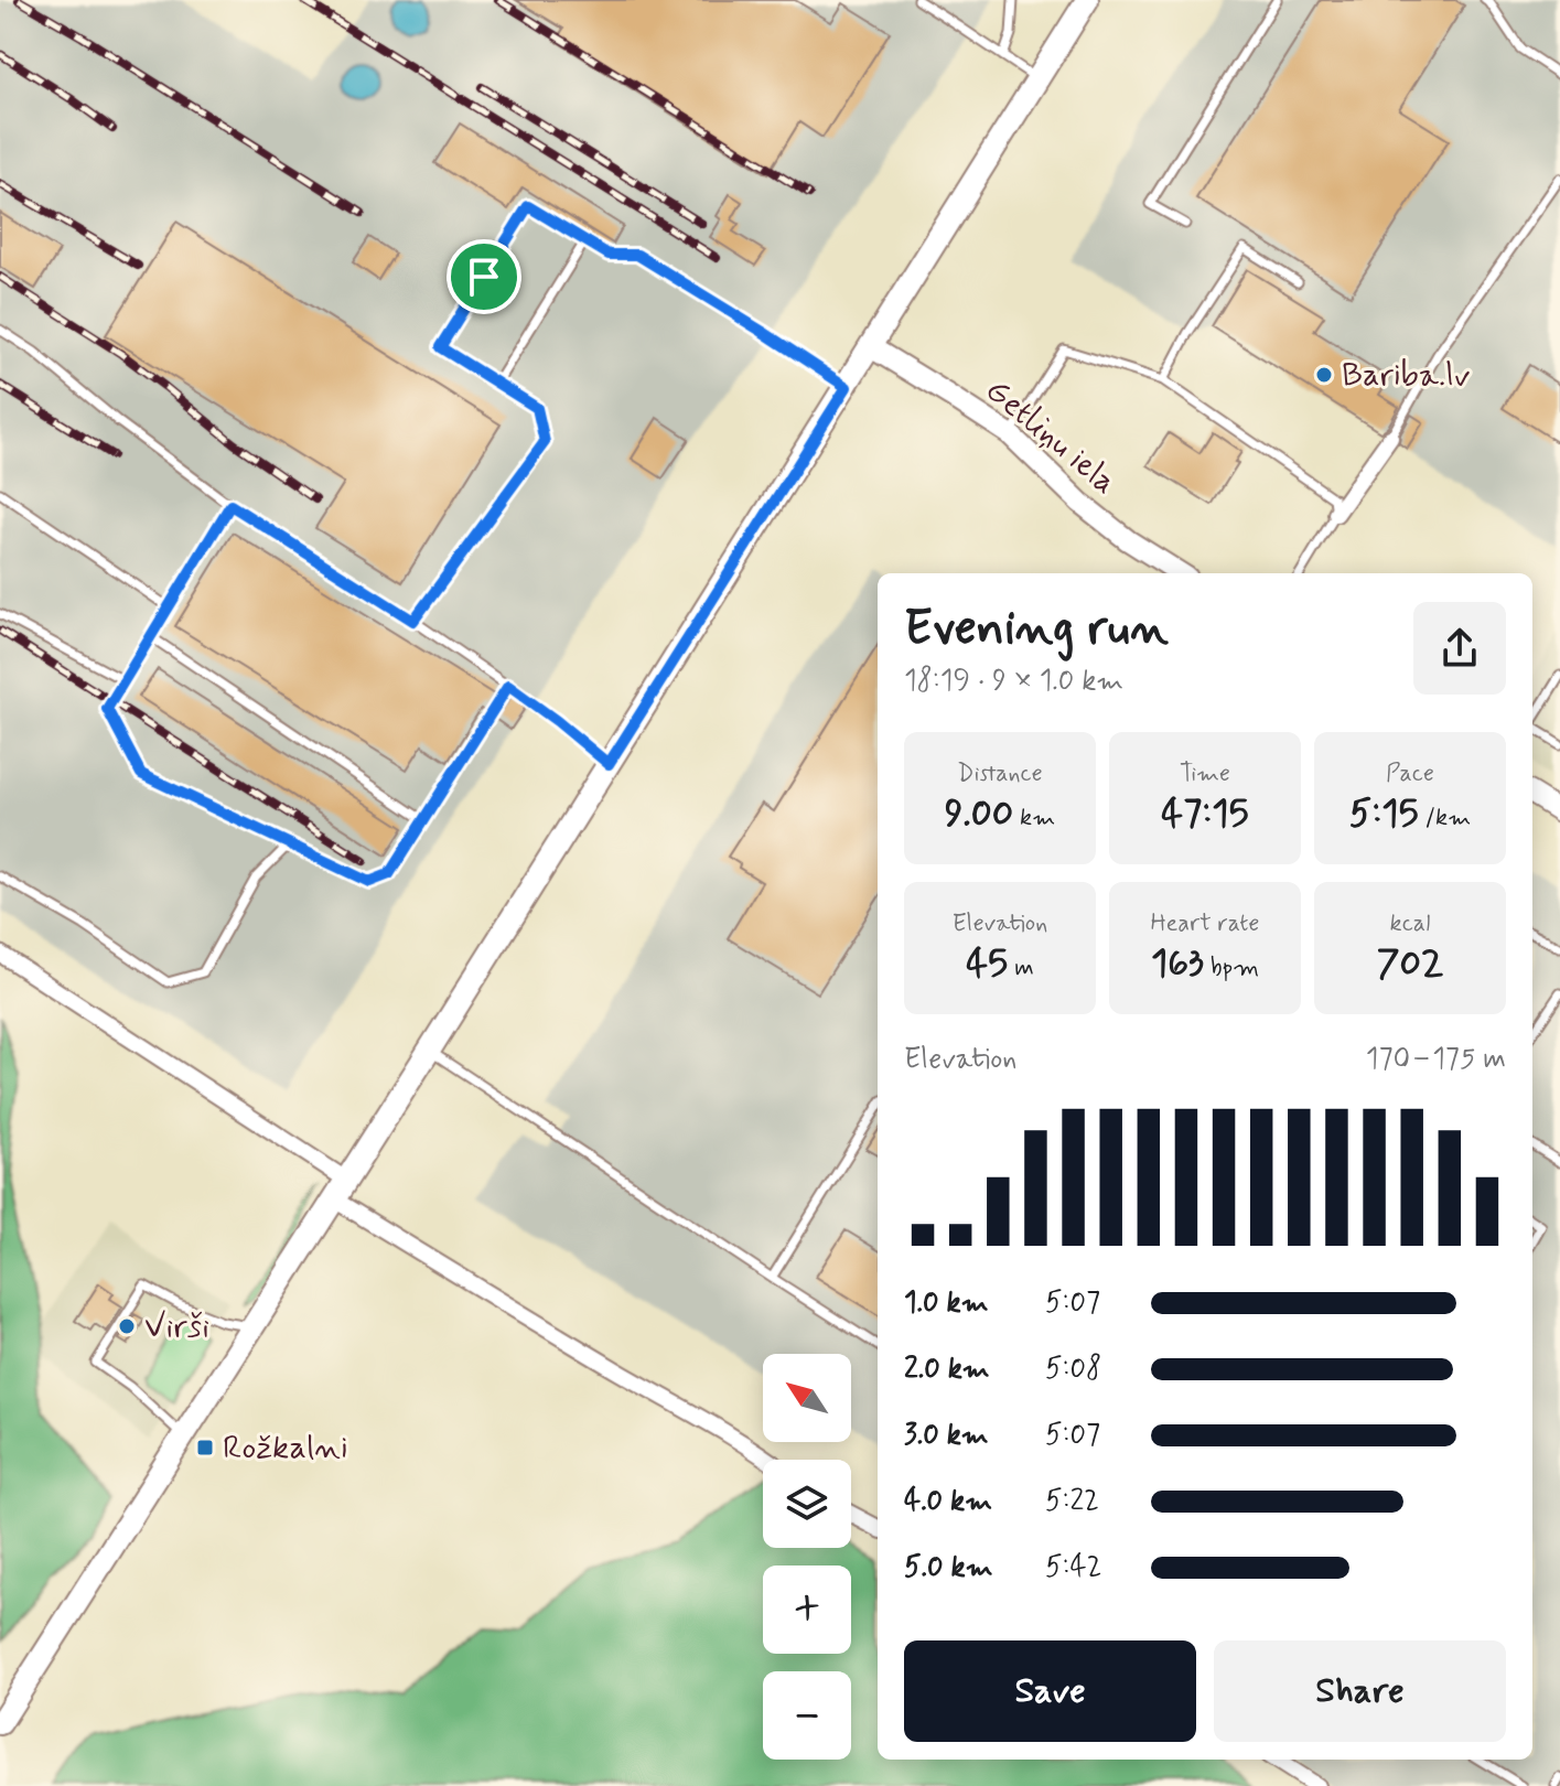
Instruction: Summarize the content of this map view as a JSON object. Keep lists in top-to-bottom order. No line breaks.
{"streets":{"street":["Getliņu iela"]},"places":{"other":["Bariba.lv","Virši"],"transit":["Rožkalni"]},"north":"top left","page":{"heading":["Evening run","18:19 · 9 × 1.0 km"],"stats":[["Distance","9.00 km"],["Time","47:15"],["Pace","5:15 /km"],["Elevation","45 m"],["Heart rate","163 bpm"],["kcal","702"]],"chart":["Elevation","170–175 m"],"list":[{"name":"1.0 km","note":"5:07"},{"name":"2.0 km","note":"5:08"},{"name":"3.0 km","note":"5:07"},{"name":"4.0 km","note":"5:22"},{"name":"5.0 km","note":"5:42"}],"map_buttons":["+","−"],"buttons":["Save","Share"]}}
